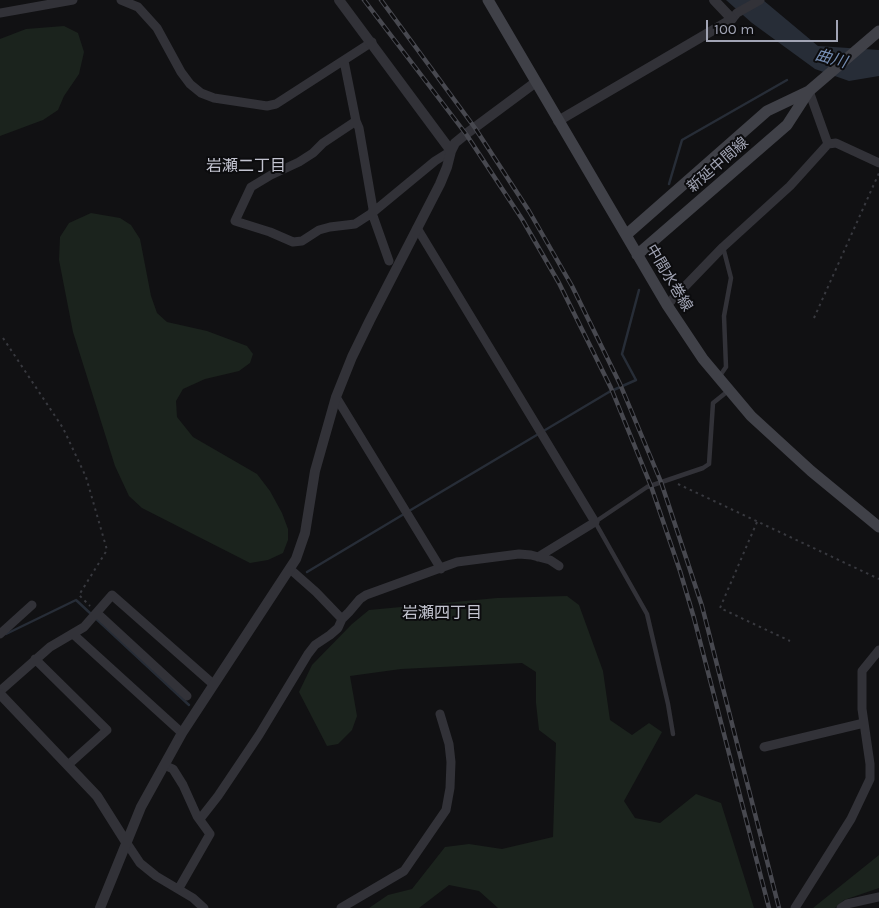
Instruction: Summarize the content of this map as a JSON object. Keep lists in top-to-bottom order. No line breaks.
{"streets":{"main road":["新延中間線","中間水巻線"]},"crossings":[["新延中間線","中間水巻線"]],"districts":["岩瀬二丁目","岩瀬四丁目"],"water":["曲川"],"scale_bar":"100 m"}
